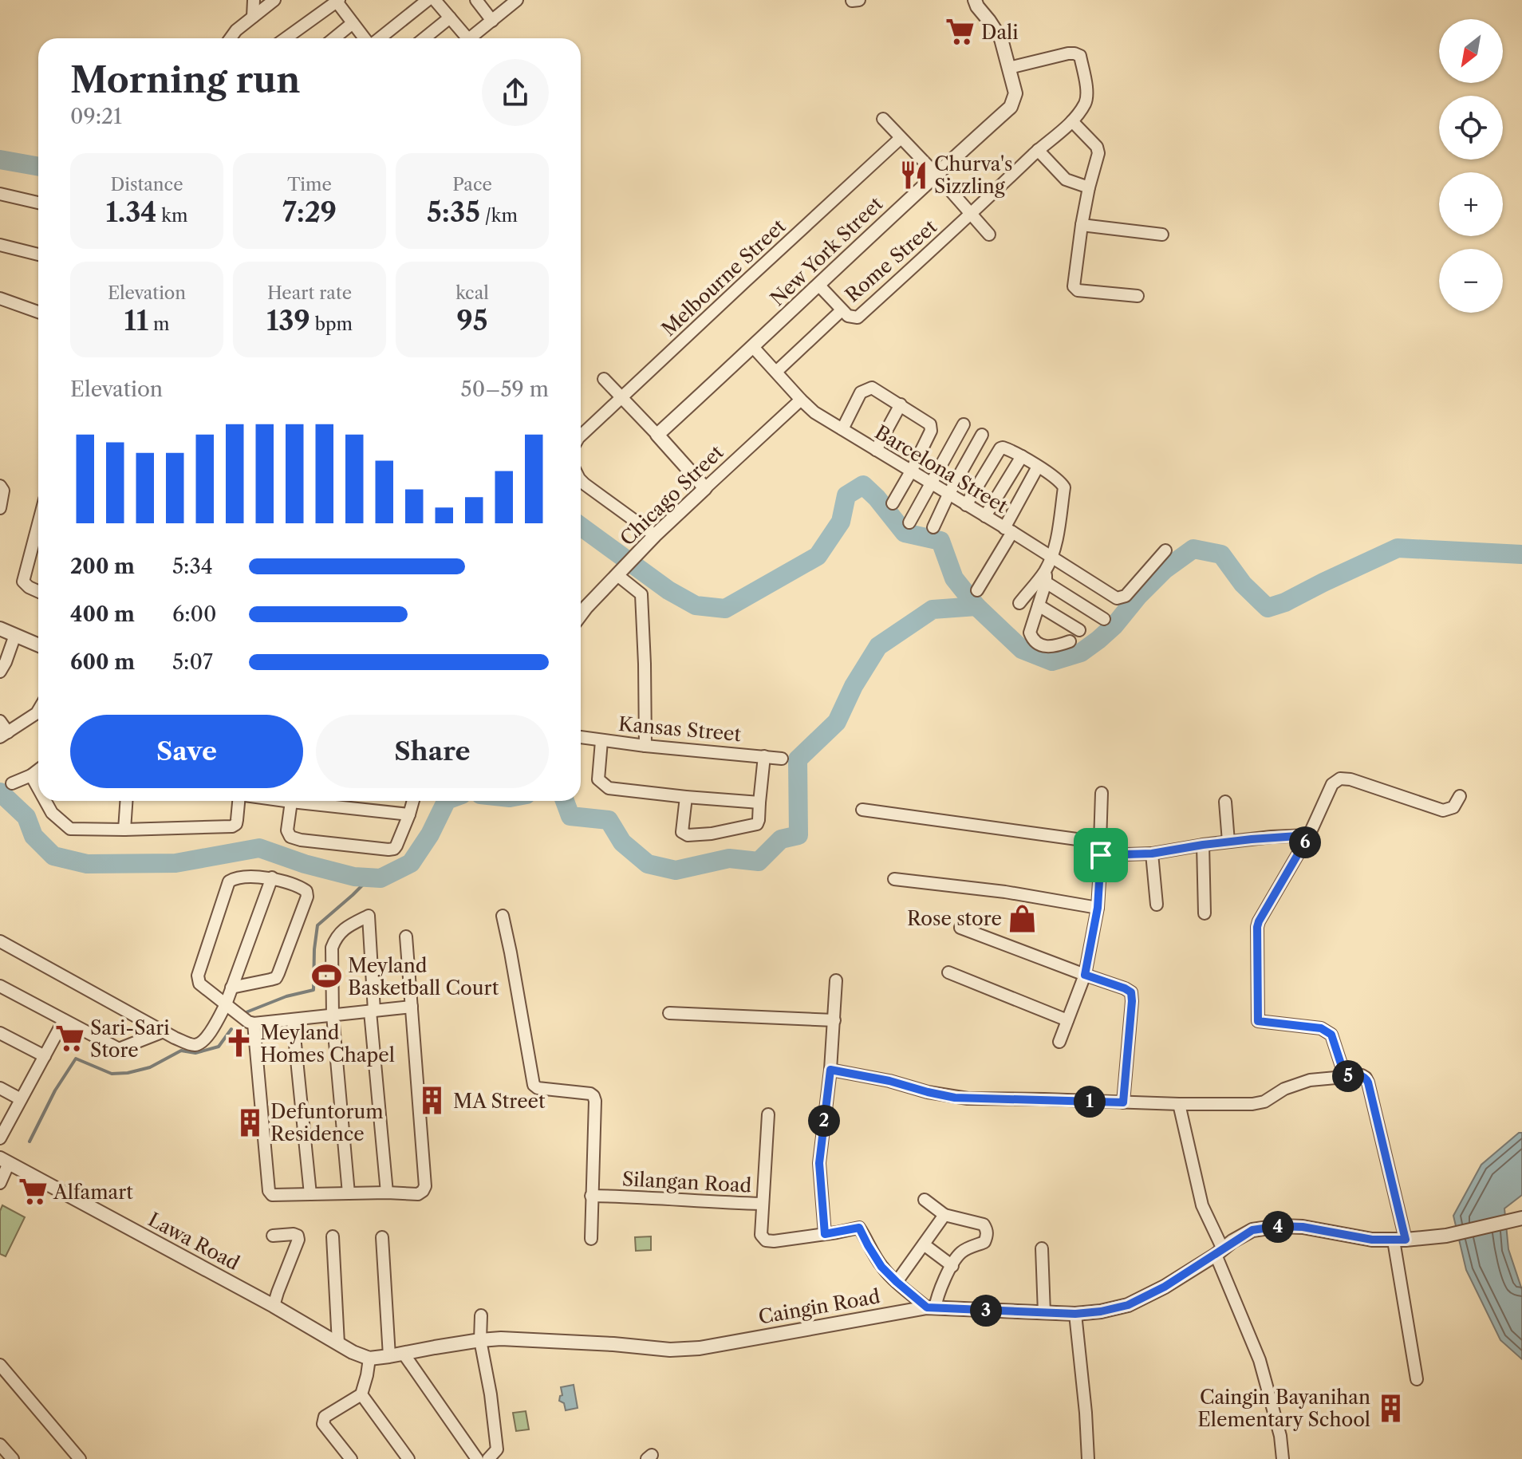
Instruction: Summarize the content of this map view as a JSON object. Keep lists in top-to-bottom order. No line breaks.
{"streets":{"street":["New York Street","Rome Street","Melbourne Street","Barcelona Street","Chicago Street","Kansas Street","Silangan Road","Lawa Road","Caingin Road"]},"crossings":[["New York Street","Rome Street"],["New York Street","Barcelona Street"],["Barcelona Street","Chicago Street"],["Lawa Road","Caingin Road"]],"places":{"supermarket":["Dali","Sari-Sari Store","Alfamart"],"restaurant":["Churva's Sizzling"],"shop":["Rose store"],"sports":["Meyland Basketball Court"],"church":["Meyland Homes Chapel"],"building":["MA Street","Defuntorum Residence","Caingin Bayanihan Elementary School"]},"north":"bottom left","page":{"map_buttons":["+","−"],"heading":["Morning run","09:21"],"stats":[["Distance","1.34 km"],["Time","7:29"],["Pace","5:35 /km"],["Elevation","11 m"],["Heart rate","139 bpm"],["kcal","95"]],"chart":["Elevation","50–59 m"],"list":[{"name":"200 m","note":"5:34"},{"name":"400 m","note":"6:00"},{"name":"600 m","note":"5:07"}],"buttons":["Save","Share"],"pins":["6","5","1","2","4","3"]}}
